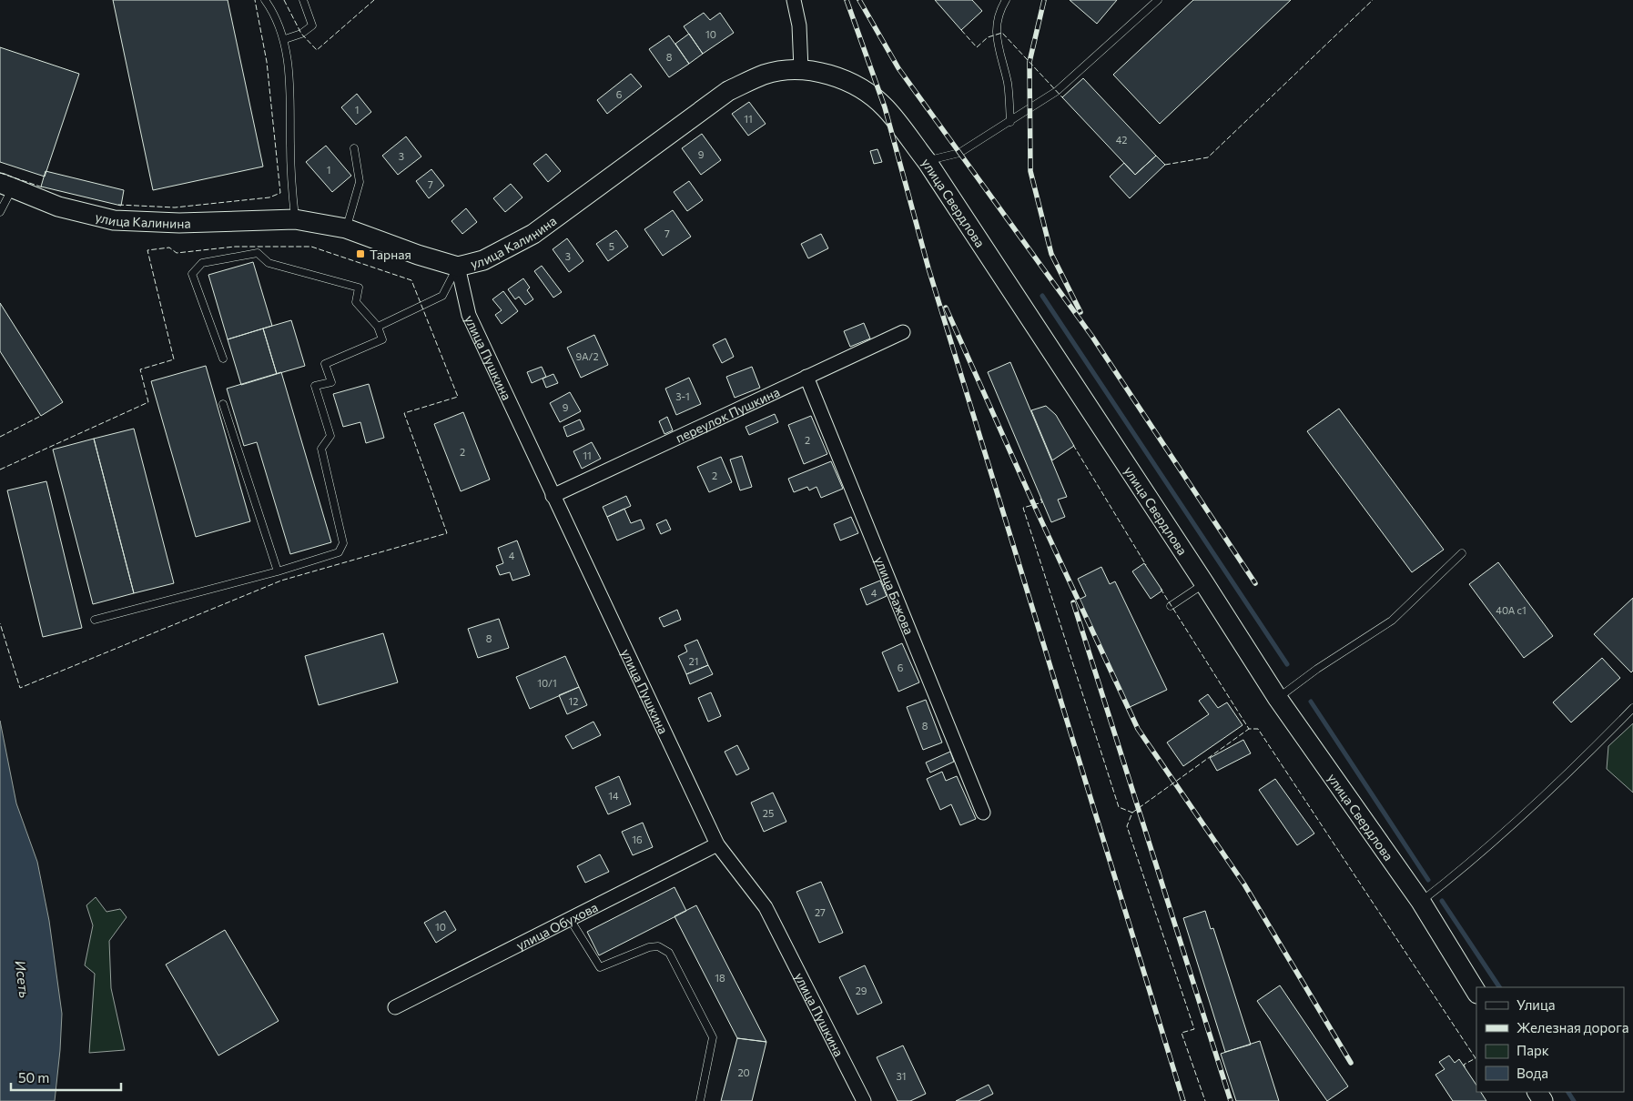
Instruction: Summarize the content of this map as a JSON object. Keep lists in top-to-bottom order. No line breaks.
{"streets":{"main road":["улица Свердлова","улица Калинина"],"street":["улица Пушкина","переулок Пушкина","улица Бажова","улица Обухова"]},"crossings":[["улица Свердлова","улица Калинина"],["улица Калинина","улица Пушкина"],["улица Пушкина","переулок Пушкина"],["улица Пушкина","улица Обухова"],["переулок Пушкина","улица Бажова"]],"water":["Исеть"],"places":{"transit":["Тарная"]},"house_numbers":["10","8","6","1","11","42","9","3","1","7","7","5","3","9А/2","3-1","9","2","2","11","2","4","4","40А с1","8","21","6","10/1","12","8","14","25","16","27","10","18","29","20","31"],"legend":["Улица","Железная дорога","Парк","Вода"],"scale_bar":"50 m"}
